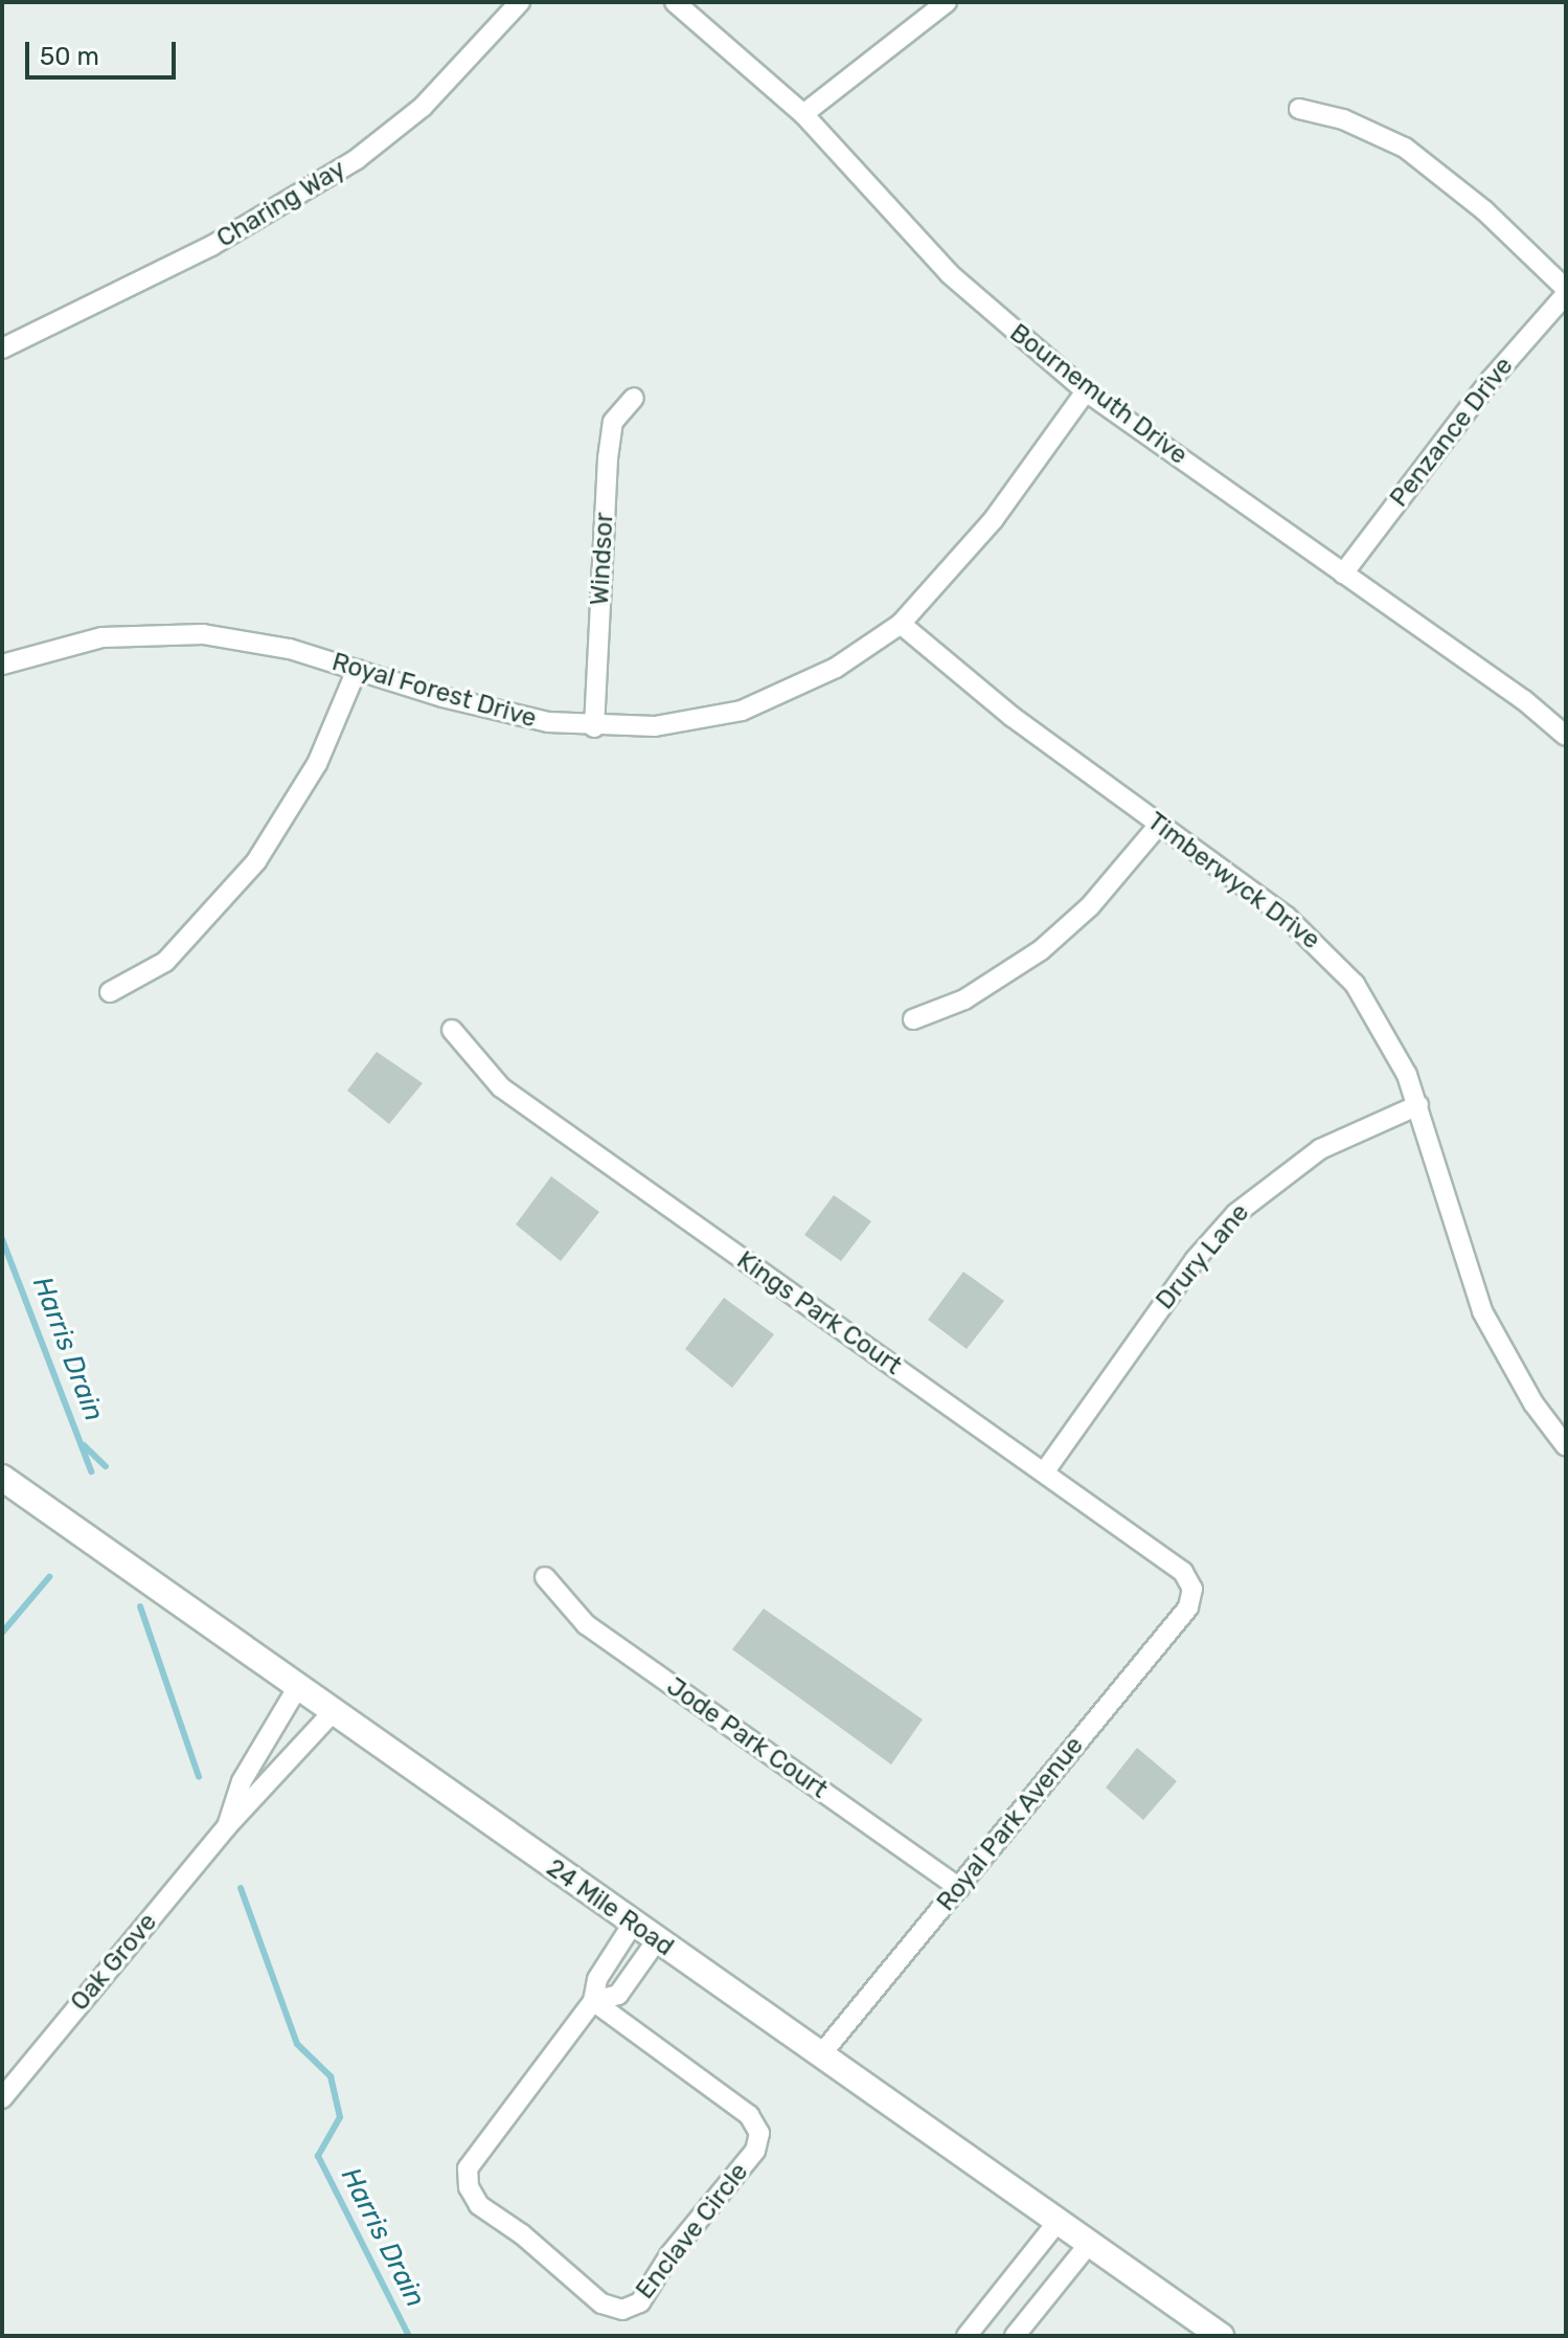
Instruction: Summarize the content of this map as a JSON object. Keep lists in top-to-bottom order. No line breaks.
{"streets":{"street":["Charing Way","Bournemuth Drive","Penzance Drive","Windsor","Royal Forest Drive","Timberwyck Drive","Drury Lane","Kings Park Court","Jode Park Court","Royal Park Avenue","24 Mile Road","Oak Grove","Enclave Circle"]},"crossings":[["Bournemuth Drive","Penzance Drive"],["Bournemuth Drive","Royal Forest Drive"],["Windsor","Royal Forest Drive"],["Royal Forest Drive","Timberwyck Drive"],["Timberwyck Drive","Drury Lane"],["Drury Lane","Kings Park Court"],["Kings Park Court","Royal Park Avenue"],["Jode Park Court","Royal Park Avenue"],["Royal Park Avenue","24 Mile Road"],["24 Mile Road","Oak Grove"],["24 Mile Road","Enclave Circle"]],"water":["Harris Drain"],"scale_bar":"50 m"}
